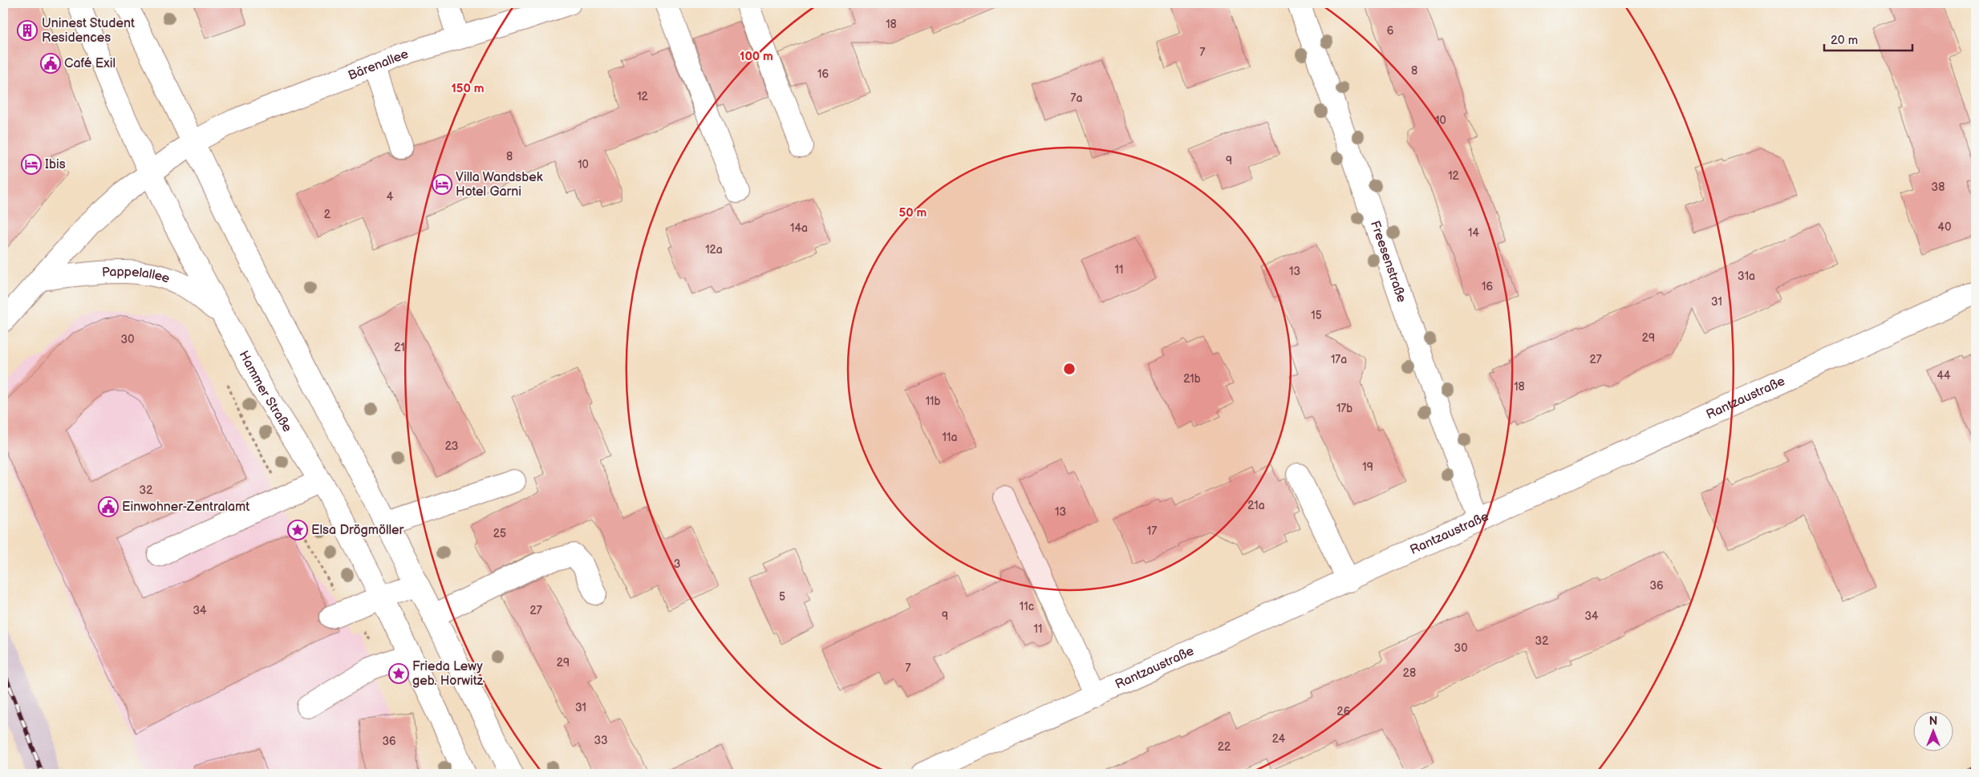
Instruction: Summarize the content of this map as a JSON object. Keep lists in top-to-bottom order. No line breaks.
{"streets":{"main road":["Bärenallee","Freesenstraße","Pappelallee","Hammer Straße","Rantzaustraße"]},"crossings":[["Bärenallee","Hammer Straße"],["Freesenstraße","Rantzaustraße"],["Pappelallee","Hammer Straße"]],"places":{"building":["Uninest Student Residences"],"public building":["Café Exil","Einwohner-Zentralamt"],"hotel":["Ibis","Villa Wandsbek Hotel Garni"],"place":["Elsa Drögmöller","Frieda Lewy geb. Horwitz"]},"house_numbers":["18","6","7","8","16","12","7a","10","8","9","10","12","38","4","2","40","14a","14","12a","11","13","31a","16","31","15","29","30","21","17a","27","44","21b","18","11b","17b","11a","23","19","32","21a","13","17","25","3","36","5","11c","34","27","9","34","11","32","30","29","7","28","31","26","24","33","36","22"],"scale_bar":"20 m","north":"top","rings":["100 m","150 m","50 m"]}
